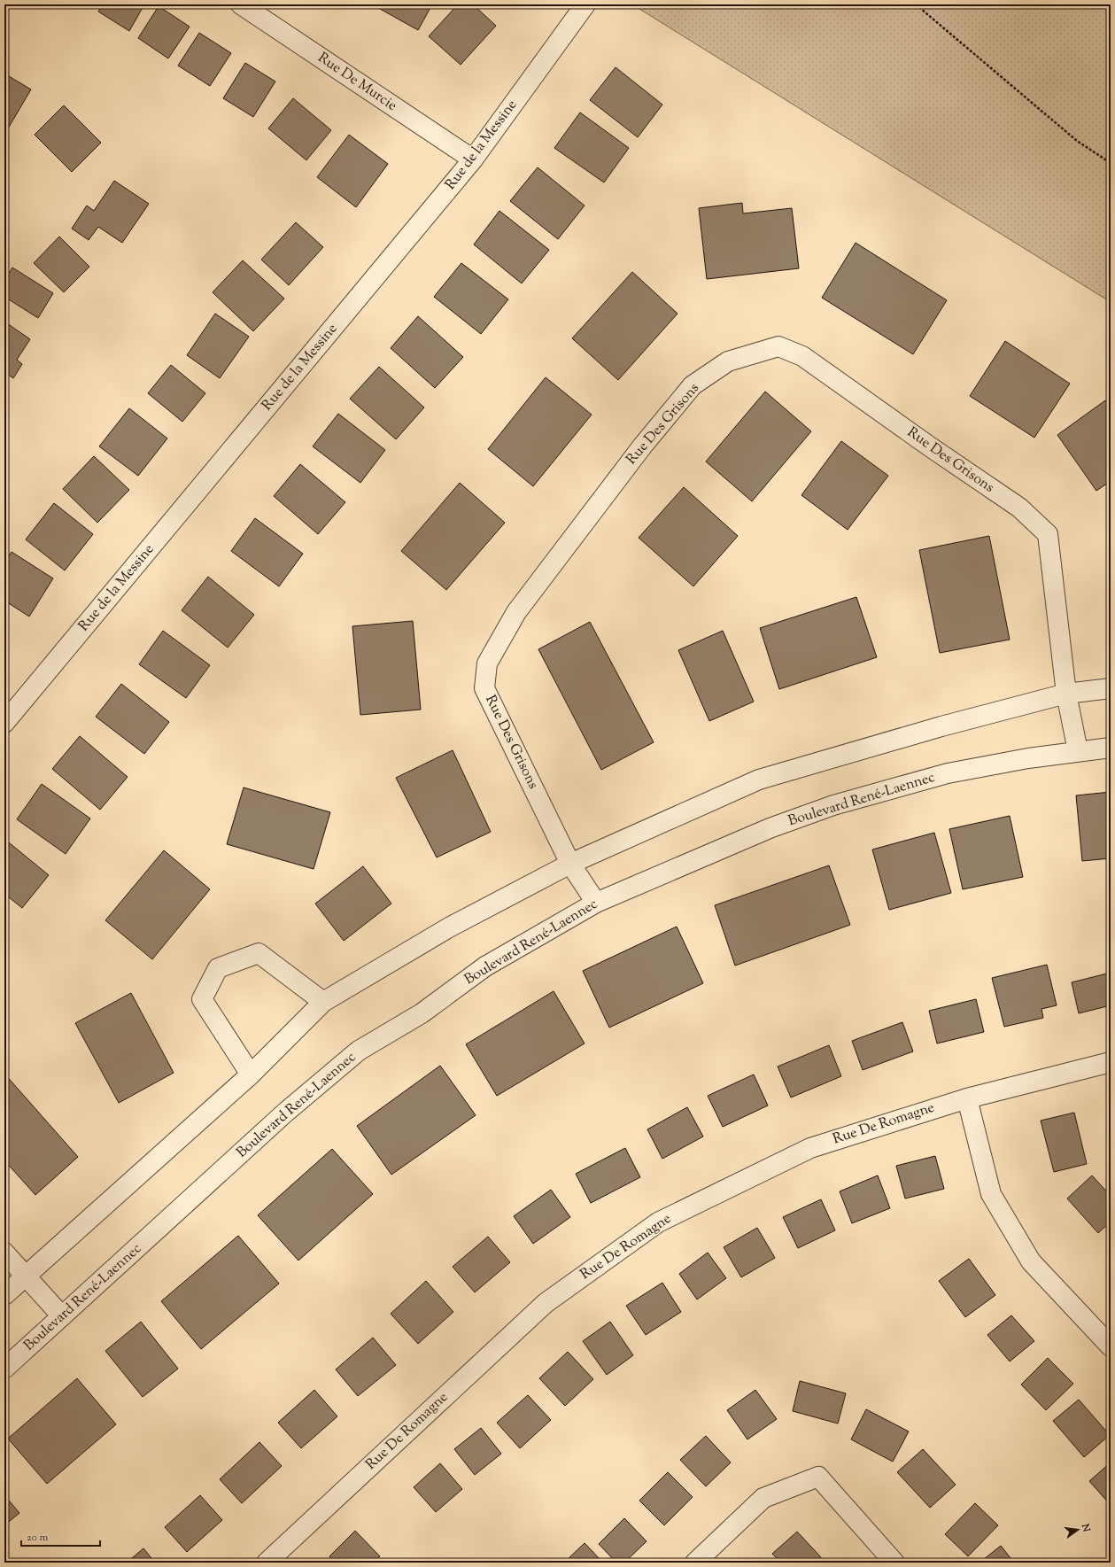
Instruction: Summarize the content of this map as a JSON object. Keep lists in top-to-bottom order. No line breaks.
{"streets":{"street":["Rue De Murcie","Rue de la Messine","Rue Des Grisons","Boulevard René-Laennec","Rue De Romagne"]},"crossings":[["Rue De Murcie","Rue de la Messine"],["Rue Des Grisons","Boulevard René-Laennec"]],"scale_bar":"20 m","north":"right"}
